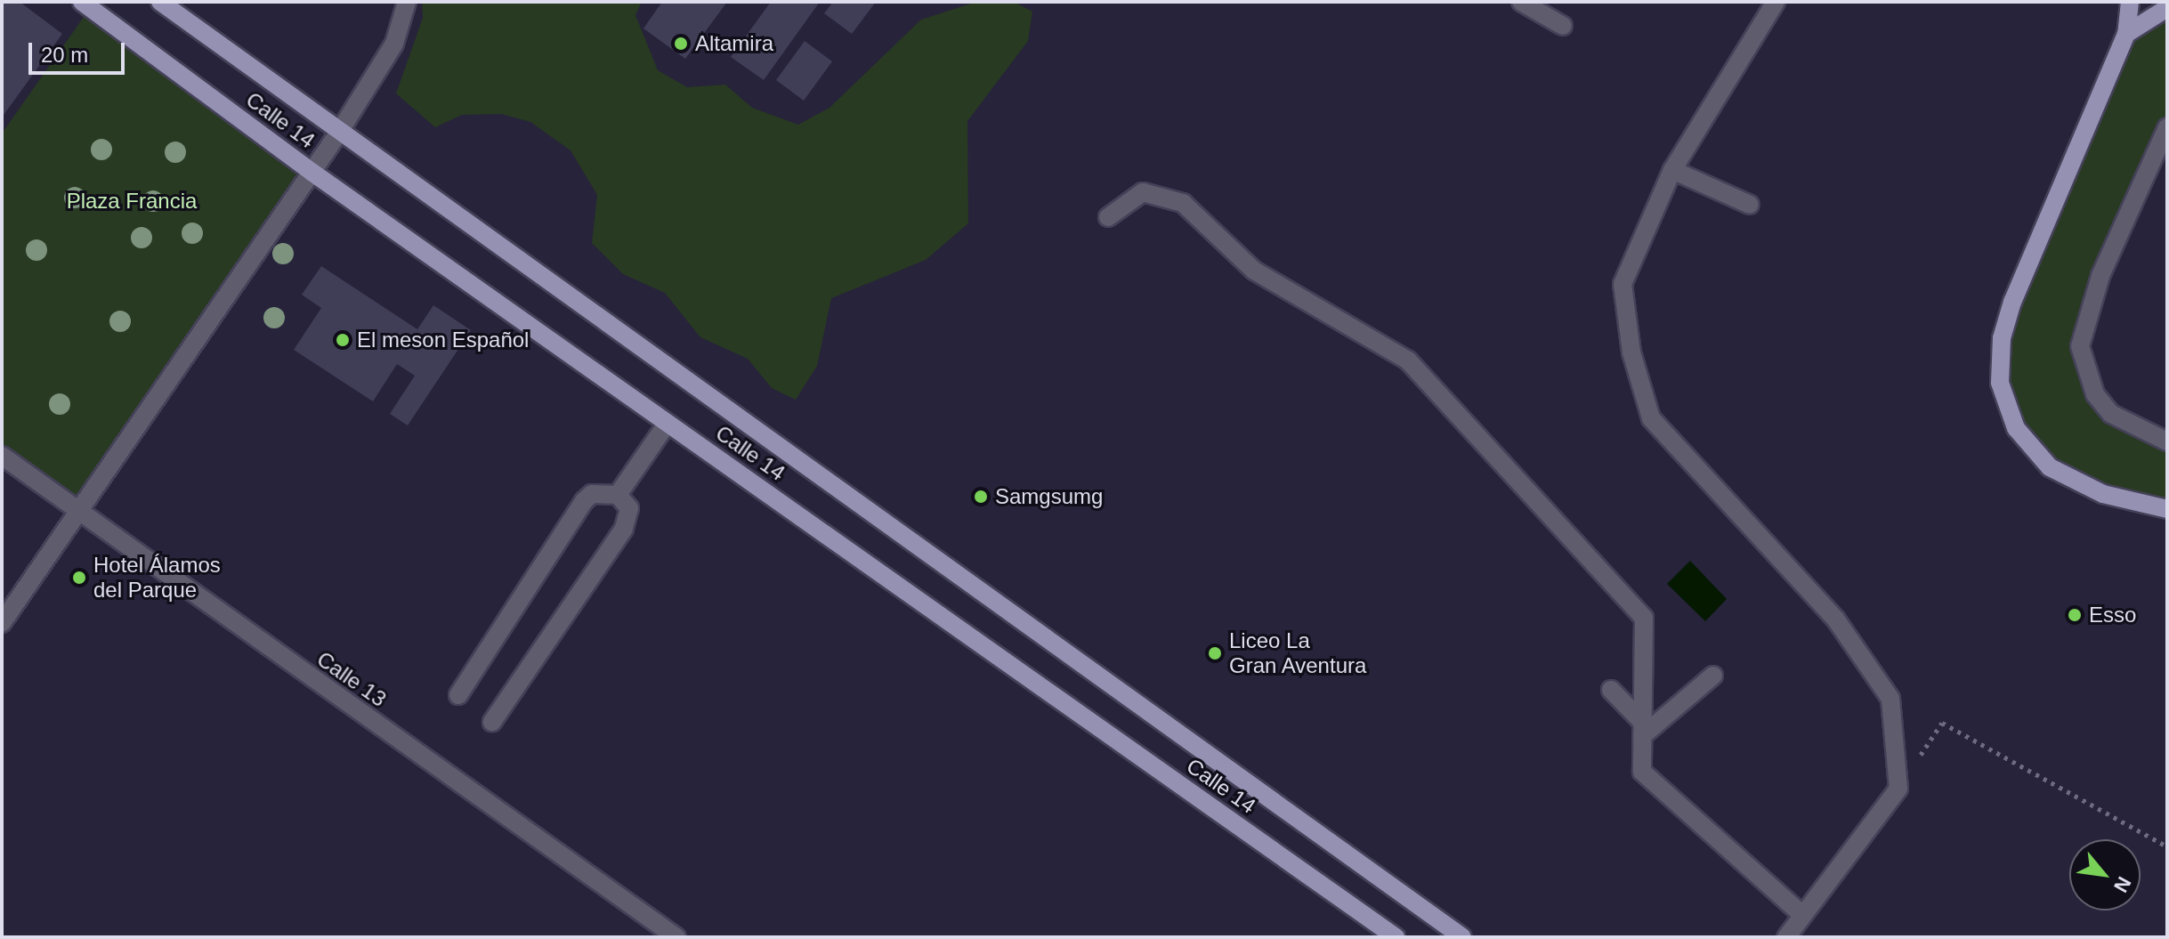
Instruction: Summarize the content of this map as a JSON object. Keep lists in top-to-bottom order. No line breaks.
{"streets":{"main road":["Calle 14"],"street":["Calle 13"]},"parks":["Plaza Francia"],"places":["Altamira","El meson Español","Samgsumg","Hotel Álamos del Parque","Esso","Liceo La Gran Aventura"],"scale_bar":"20 m","north":"bottom right"}
